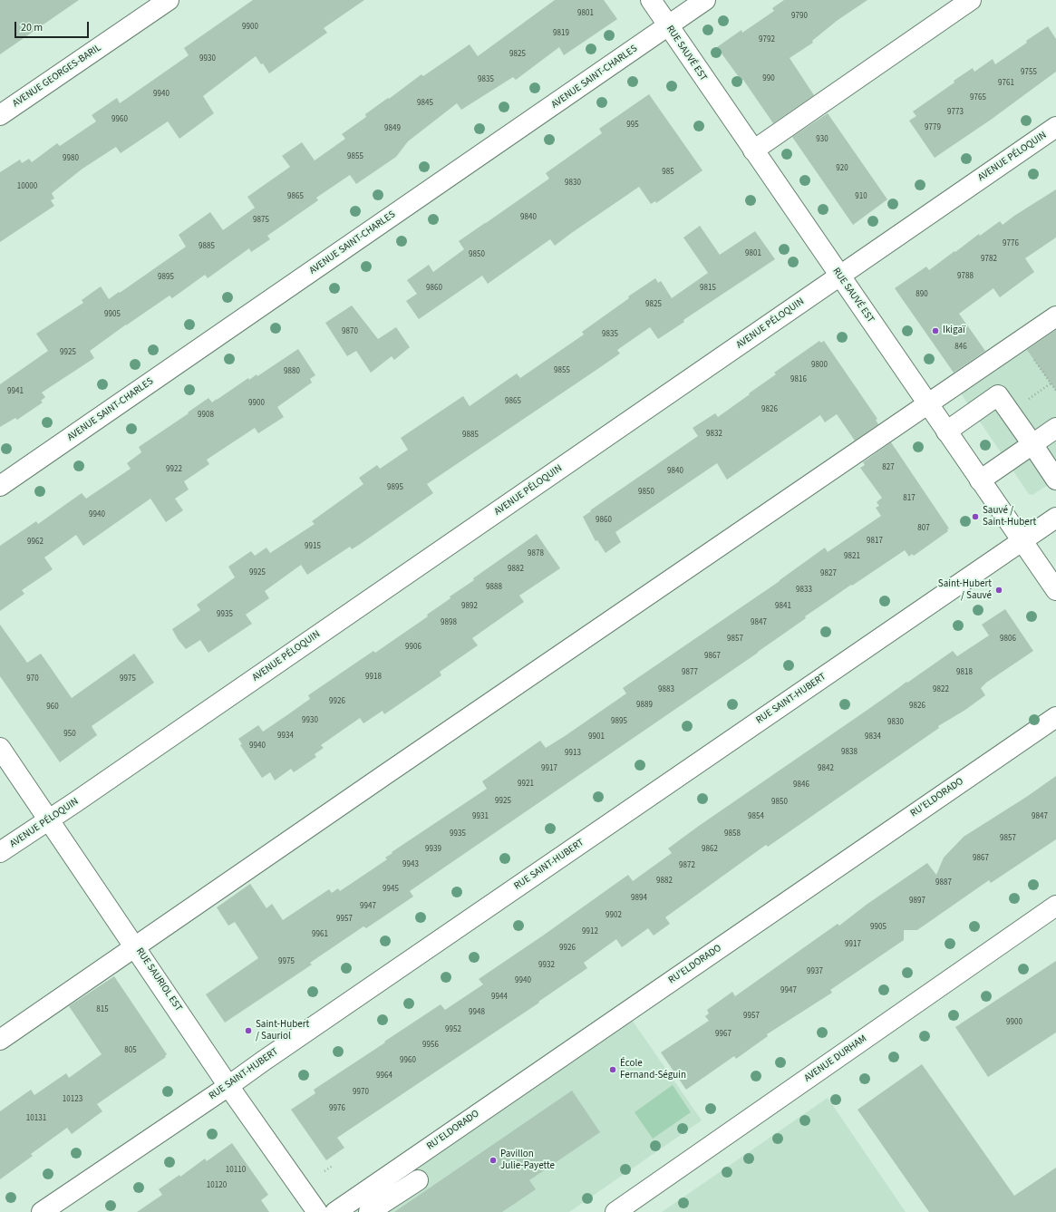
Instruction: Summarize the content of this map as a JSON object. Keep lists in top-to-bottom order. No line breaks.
{"streets":{"street":["RUE SAUVÉ EST","AVENUE GEORGES-BARIL","AVENUE SAINT-CHARLES","AVENUE PÉLOQUIN","RUE SAINT-HUBERT","RU’ELDORADO","RUE SAURIOL EST","AVENUE DURHAM"]},"crossings":[["RUE SAUVÉ EST","AVENUE SAINT-CHARLES"],["RUE SAUVÉ EST","AVENUE PÉLOQUIN"],["RUE SAUVÉ EST","RUE SAINT-HUBERT"],["AVENUE PÉLOQUIN","RUE SAURIOL EST"],["RUE SAINT-HUBERT","RUE SAURIOL EST"]],"places":["Ikigaï","Sauvé / Saint-Hubert","Saint-Hubert / Sauvé","Saint-Hubert / Sauriol","École Fernand-Séguin","Pavillon Julie-Payette"],"house_numbers":["9801","9790","9900","9819","9792","9825","9930","9755","990","9835","9761","9940","9765","9845","9773","9960","995","9779","9849","930","9855","9980","920","985","9830","10000","9865","910","9840","9875","9776","9885","9801","9850","9782","9788","9895","9860","9815","890","9825","9905","9870","9835","846","9925","9800","9855","9880","9816","9941","9865","9900","9826","9908","9832","9885","827","9922","9840","9895","9850","817","9940","9860","807","9817","9962","9915","9878","9821","9882","9925","9827","9888","9833","9892","9841","9935","9898","9847","9857","9806","9906","9867","9877","9818","9918","970","9975","9883","9822","9926","9889","9826","960","9930","9895","9830","950","9934","9901","9834","9940","9838","9913","9917","9842","9921","9846","9925","9850","9931","9854","9847","9935","9858","9857","9939","9862","9867","9943","9872","9882","9887","9945","9894","9897","9947","9902","9957","9905","9912","9961","9917","9926","9975","9932","9937","9940","9947","9944","815","9948","9957","9900","9952","9967","9956","805","9960","9964","9970","10123","9976","10131","10110","10120"],"scale_bar":"20 m"}
